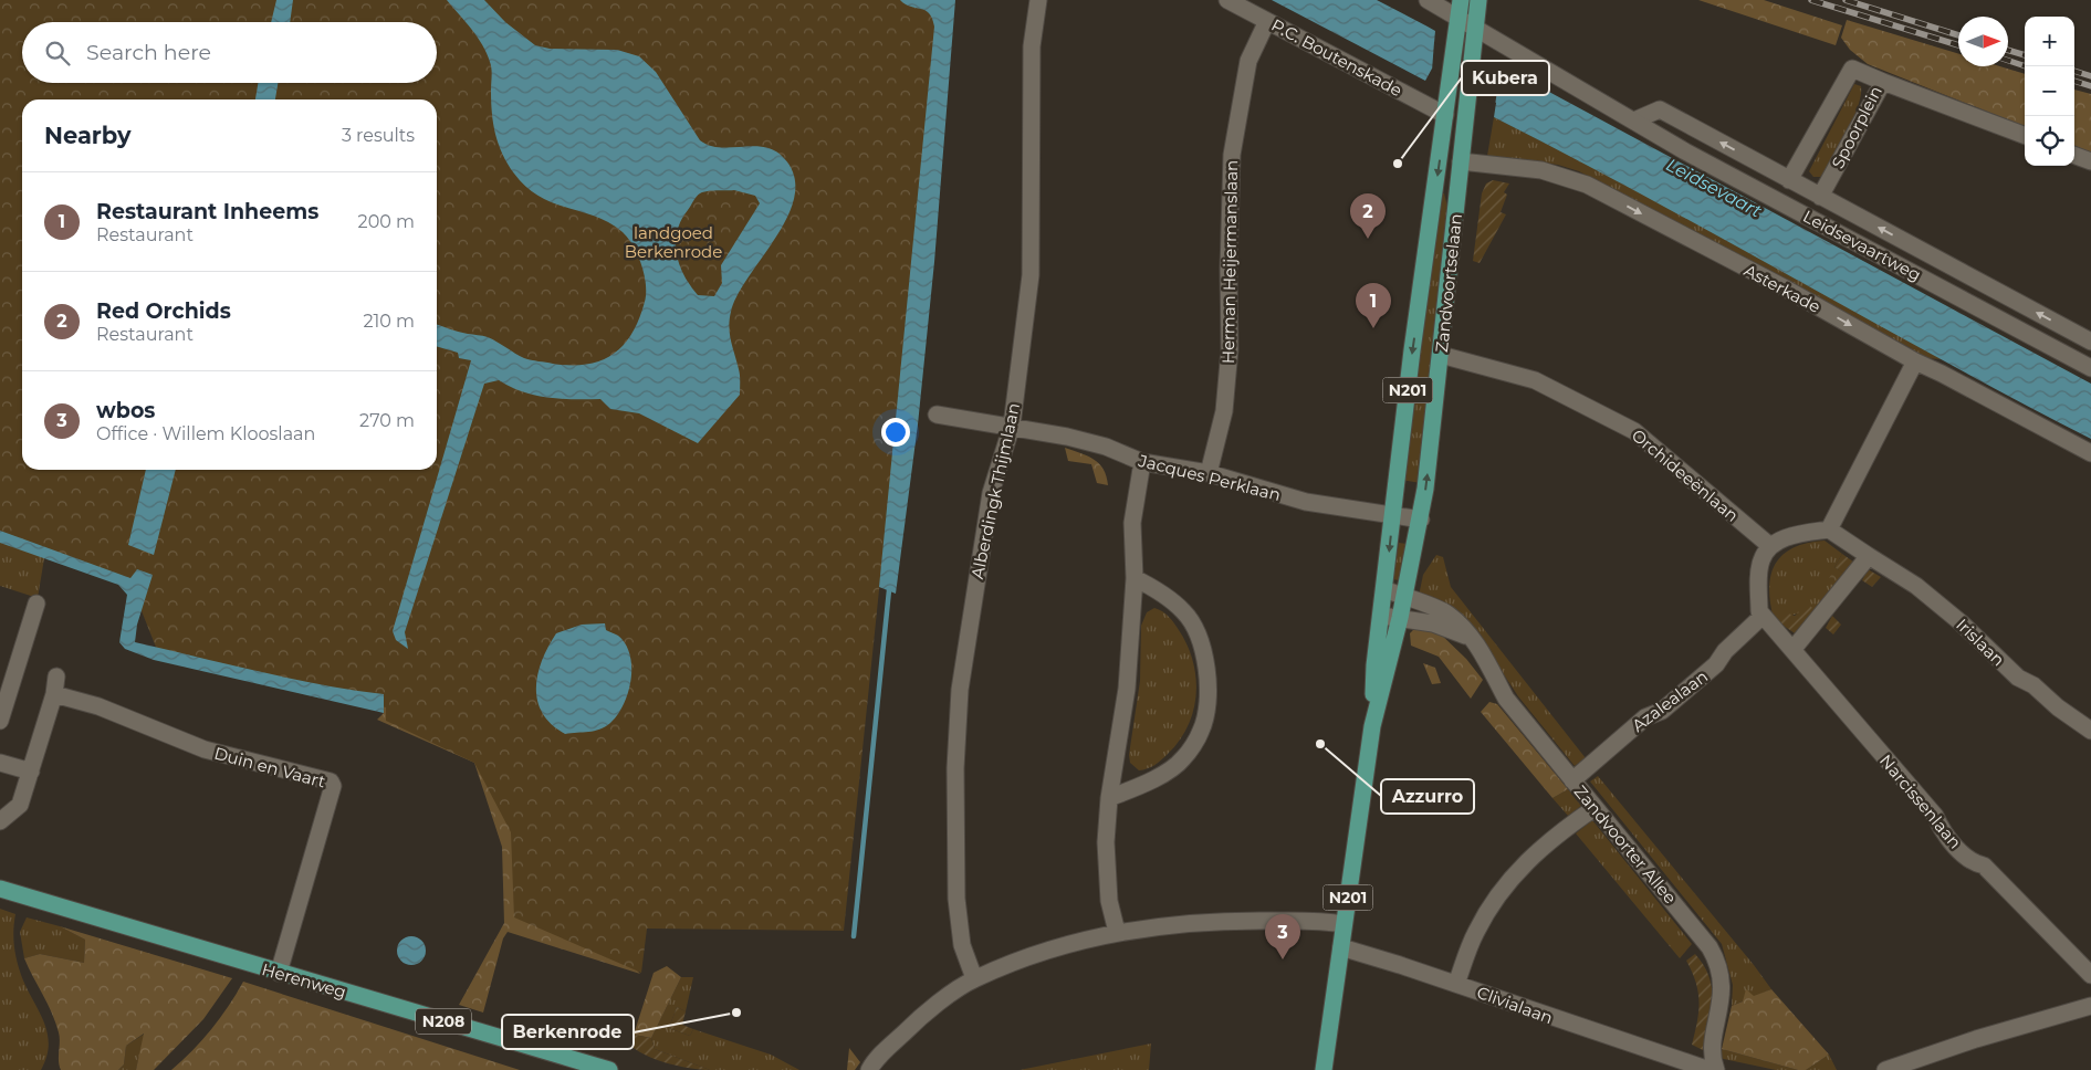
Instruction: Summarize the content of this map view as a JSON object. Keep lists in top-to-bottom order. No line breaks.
{"streets":{"main road":["Zandvoortselaan","N201","Herenweg","N208"],"street":["P.C. Boutenskade","Spoorplein","Leidsevaartweg","Herman Heijermanslaan","Asterkade","Orchideeënlaan","Jacques Perklaan","Alberdingk Thijmlaan","Irislaan","Azalealaan","Duin en Vaart","Narcissenlaan","Zandvoorter Allee","Clivialaan"]},"crossings":[["P.C. Boutenskade","Herman Heijermanslaan"],["P.C. Boutenskade","Zandvoortselaan"],["Spoorplein","Leidsevaartweg"],["Leidsevaartweg","Zandvoortselaan"],["Herman Heijermanslaan","Jacques Perklaan"],["Zandvoortselaan","Asterkade"],["Zandvoortselaan","Orchideeënlaan"],["Zandvoortselaan","Jacques Perklaan"],["Zandvoortselaan","Zandvoorter Allee"],["Zandvoortselaan","Clivialaan"],["Jacques Perklaan","Alberdingk Thijmlaan"],["Azalealaan","Narcissenlaan"],["Azalealaan","Zandvoorter Allee"],["Duin en Vaart","Herenweg"]],"one_way":["Asterkade"],"water":["Leidsevaart"],"parks":["landgoed Berkenrode"],"places":["Kubera","Azzurro","Berkenrode"],"north":"right","page":{"map_buttons":["+","−"],"search":"Search here","heading":["Nearby","3 results"],"list":[{"mark":"1","name":"Restaurant Inheems","note":"Restaurant","value":"200 m"},{"mark":"2","name":"Red Orchids","note":"Restaurant","value":"210 m"},{"mark":"3","name":"wbos","note":"Office · Willem Klooslaan","value":"270 m"}],"pins":["2","1","3"]}}
